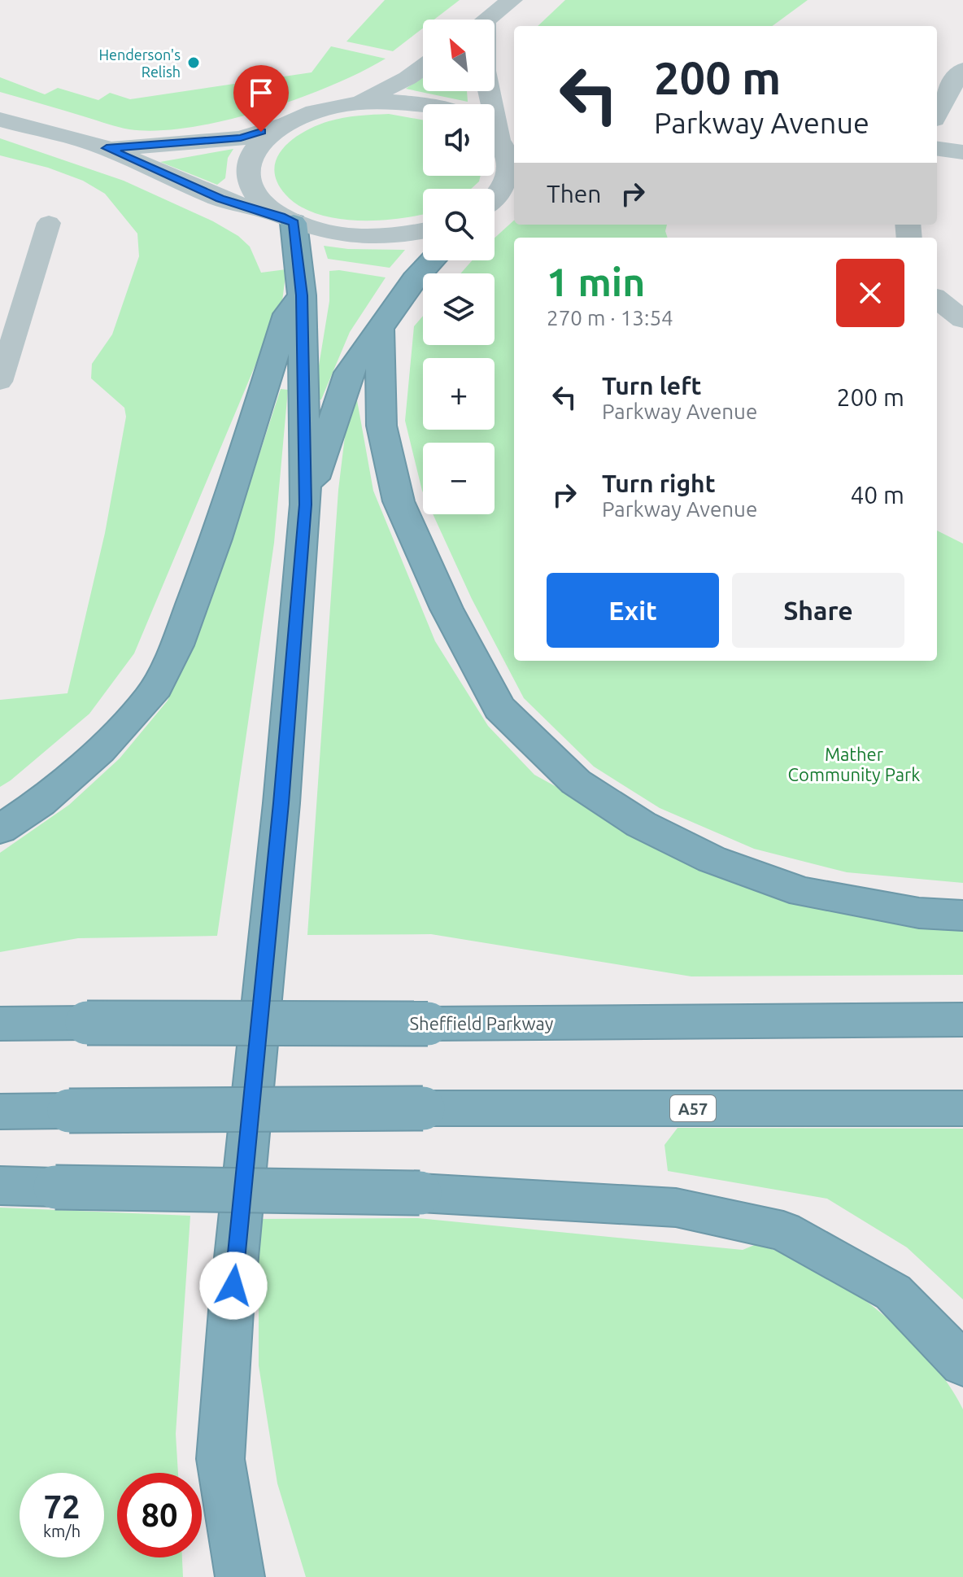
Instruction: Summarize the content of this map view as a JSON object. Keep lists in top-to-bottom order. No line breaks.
{"streets":{"highway":["Sheffield Parkway","A57"]},"parks":["Mather Community Park"],"places":["Henderson's Relish"],"north":"top left","page":{"map_buttons":["+","−"],"turn":["200 m","Parkway Avenue"],"then":"Then","heading":["1 min","270 m · 13:54"],"list":[{"name":"Turn left","note":"Parkway Avenue","value":"200 m"},{"name":"Turn right","note":"Parkway Avenue","value":"40 m"}],"buttons":["Exit","Share"],"speed":"72 km/h","limit":"80"}}
